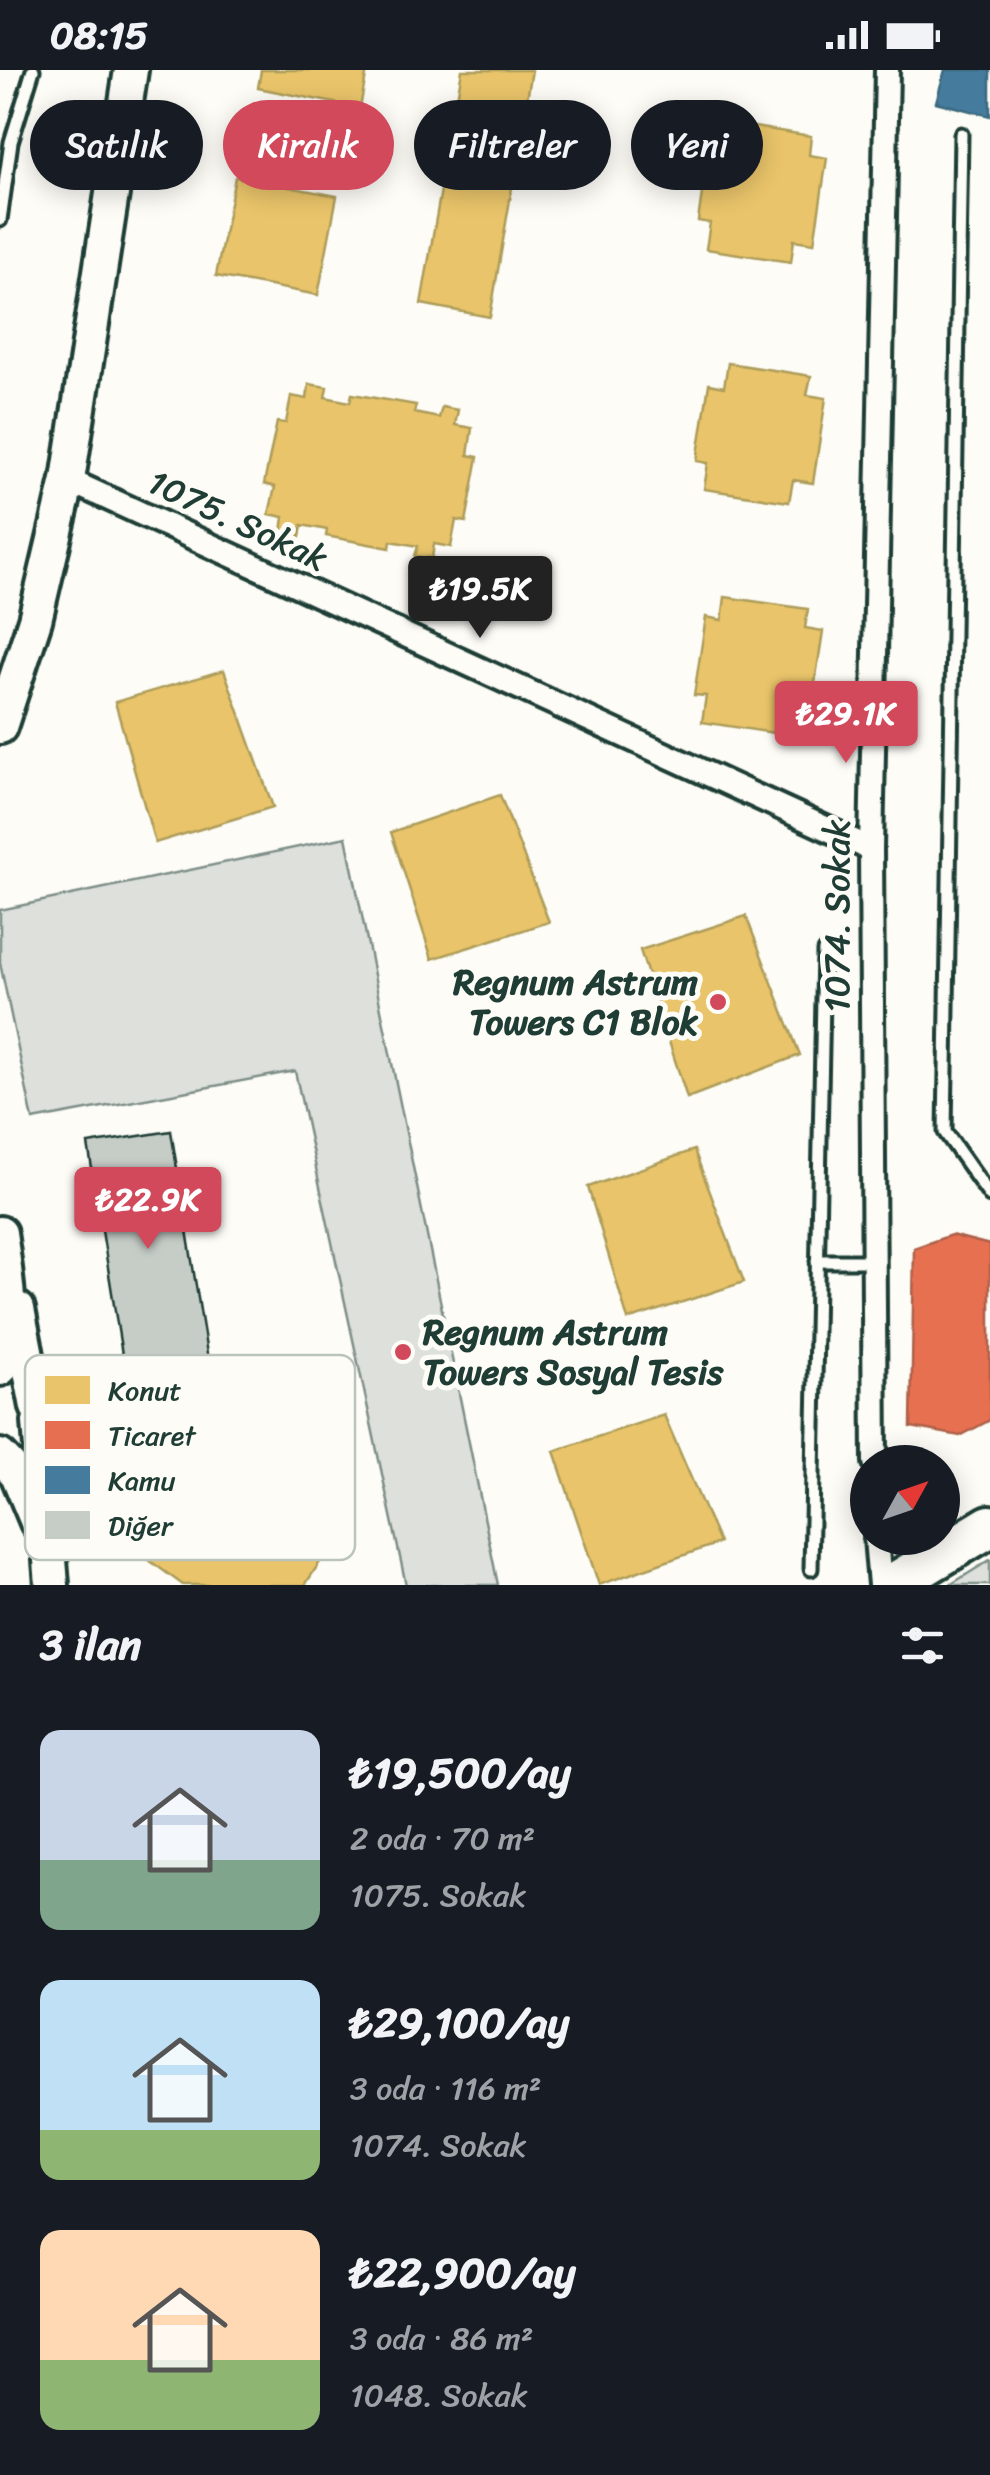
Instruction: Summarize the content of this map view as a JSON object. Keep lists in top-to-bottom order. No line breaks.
{"streets":{"street":["1075. Sokak","1074. Sokak"]},"crossings":[["1075. Sokak","1074. Sokak"]],"places":["Regnum Astrum Towers C1 Blok","Regnum Astrum Towers Sosyal Tesis"],"legend":["Konut","Ticaret","Kamu","Diğer"],"north":"top right","page":{"status":"08:15","chip":["Satılık","Kiralık","Filtreler","Yeni"],"price":["₺19.5K","₺29.1K","₺22.9K"],"heading":"3 ilan","list":[{"name":"₺19,500/ay","note":"2 oda · 70 m² · 1075. Sokak"},{"name":"₺29,100/ay","note":"3 oda · 116 m² · 1074. Sokak"},{"name":"₺22,900/ay","note":"3 oda · 86 m² · 1048. Sokak"}]}}
